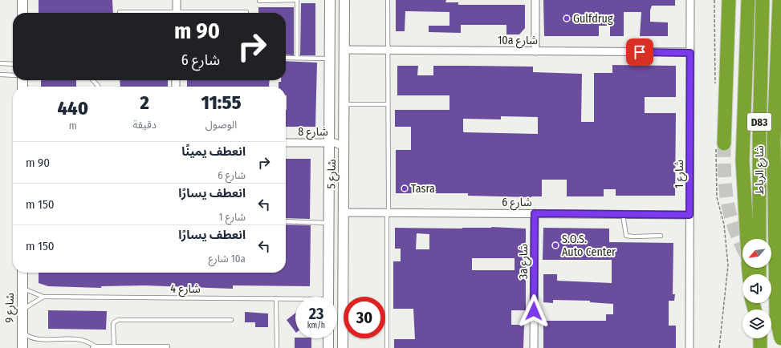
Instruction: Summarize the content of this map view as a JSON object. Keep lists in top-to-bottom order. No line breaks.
{"streets":{"highway":["D83","شارع الرباط"],"street":["10a شارع","شارع 8","شارع 5","شارع 1","شارع 6","3a شارع","شارع 9"],"lane":["شارع 4"]},"crossings":[["10a شارع","شارع 5"],["10a شارع","شارع 1"],["شارع 8","شارع 5"],["شارع 5","شارع 6"],["شارع 1","شارع 6"],["شارع 6","3a شارع"],["شارع 4","شارع 9"]],"places":["Gulfdrug","Tasra","S.O.S. Auto Center"],"north":"bottom left","page":{"turn":["90 m","شارع 6"],"eta":["11:55","الوصول","2","دقيقة","440","m"],"list":[{"name":"انعطف يمينًا","note":"شارع 6","value":"90 m"},{"name":"انعطف يسارًا","note":"شارع 1","value":"150 m"},{"name":"انعطف يسارًا","note":"10a شارع","value":"150 m"}],"speed":"23 km/h","limit":"30"}}
